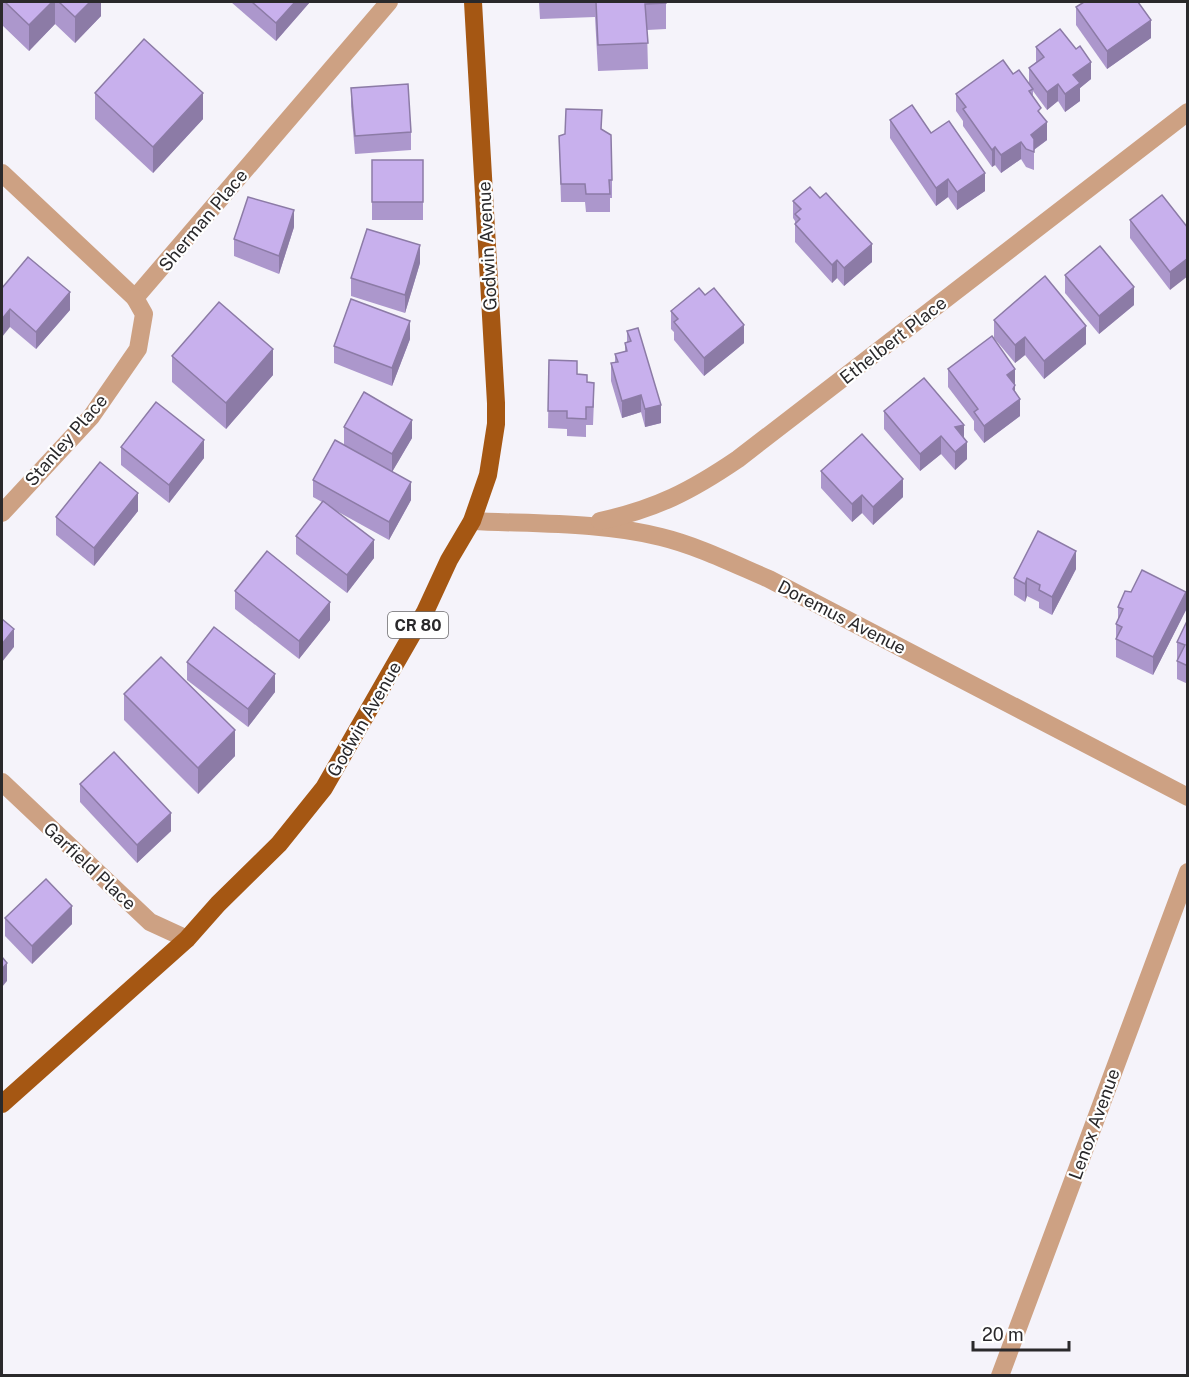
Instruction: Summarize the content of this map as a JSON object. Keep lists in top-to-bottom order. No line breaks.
{"streets":{"main road":["Godwin Avenue","CR 80"],"street":["Sherman Place","Ethelbert Place","Stanley Place","Doremus Avenue","Garfield Place","Lenox Avenue"]},"crossings":[["Sherman Place","Stanley Place"],["Godwin Avenue","Doremus Avenue"],["Godwin Avenue","Garfield Place"],["Ethelbert Place","Doremus Avenue"]],"scale_bar":"20 m"}
